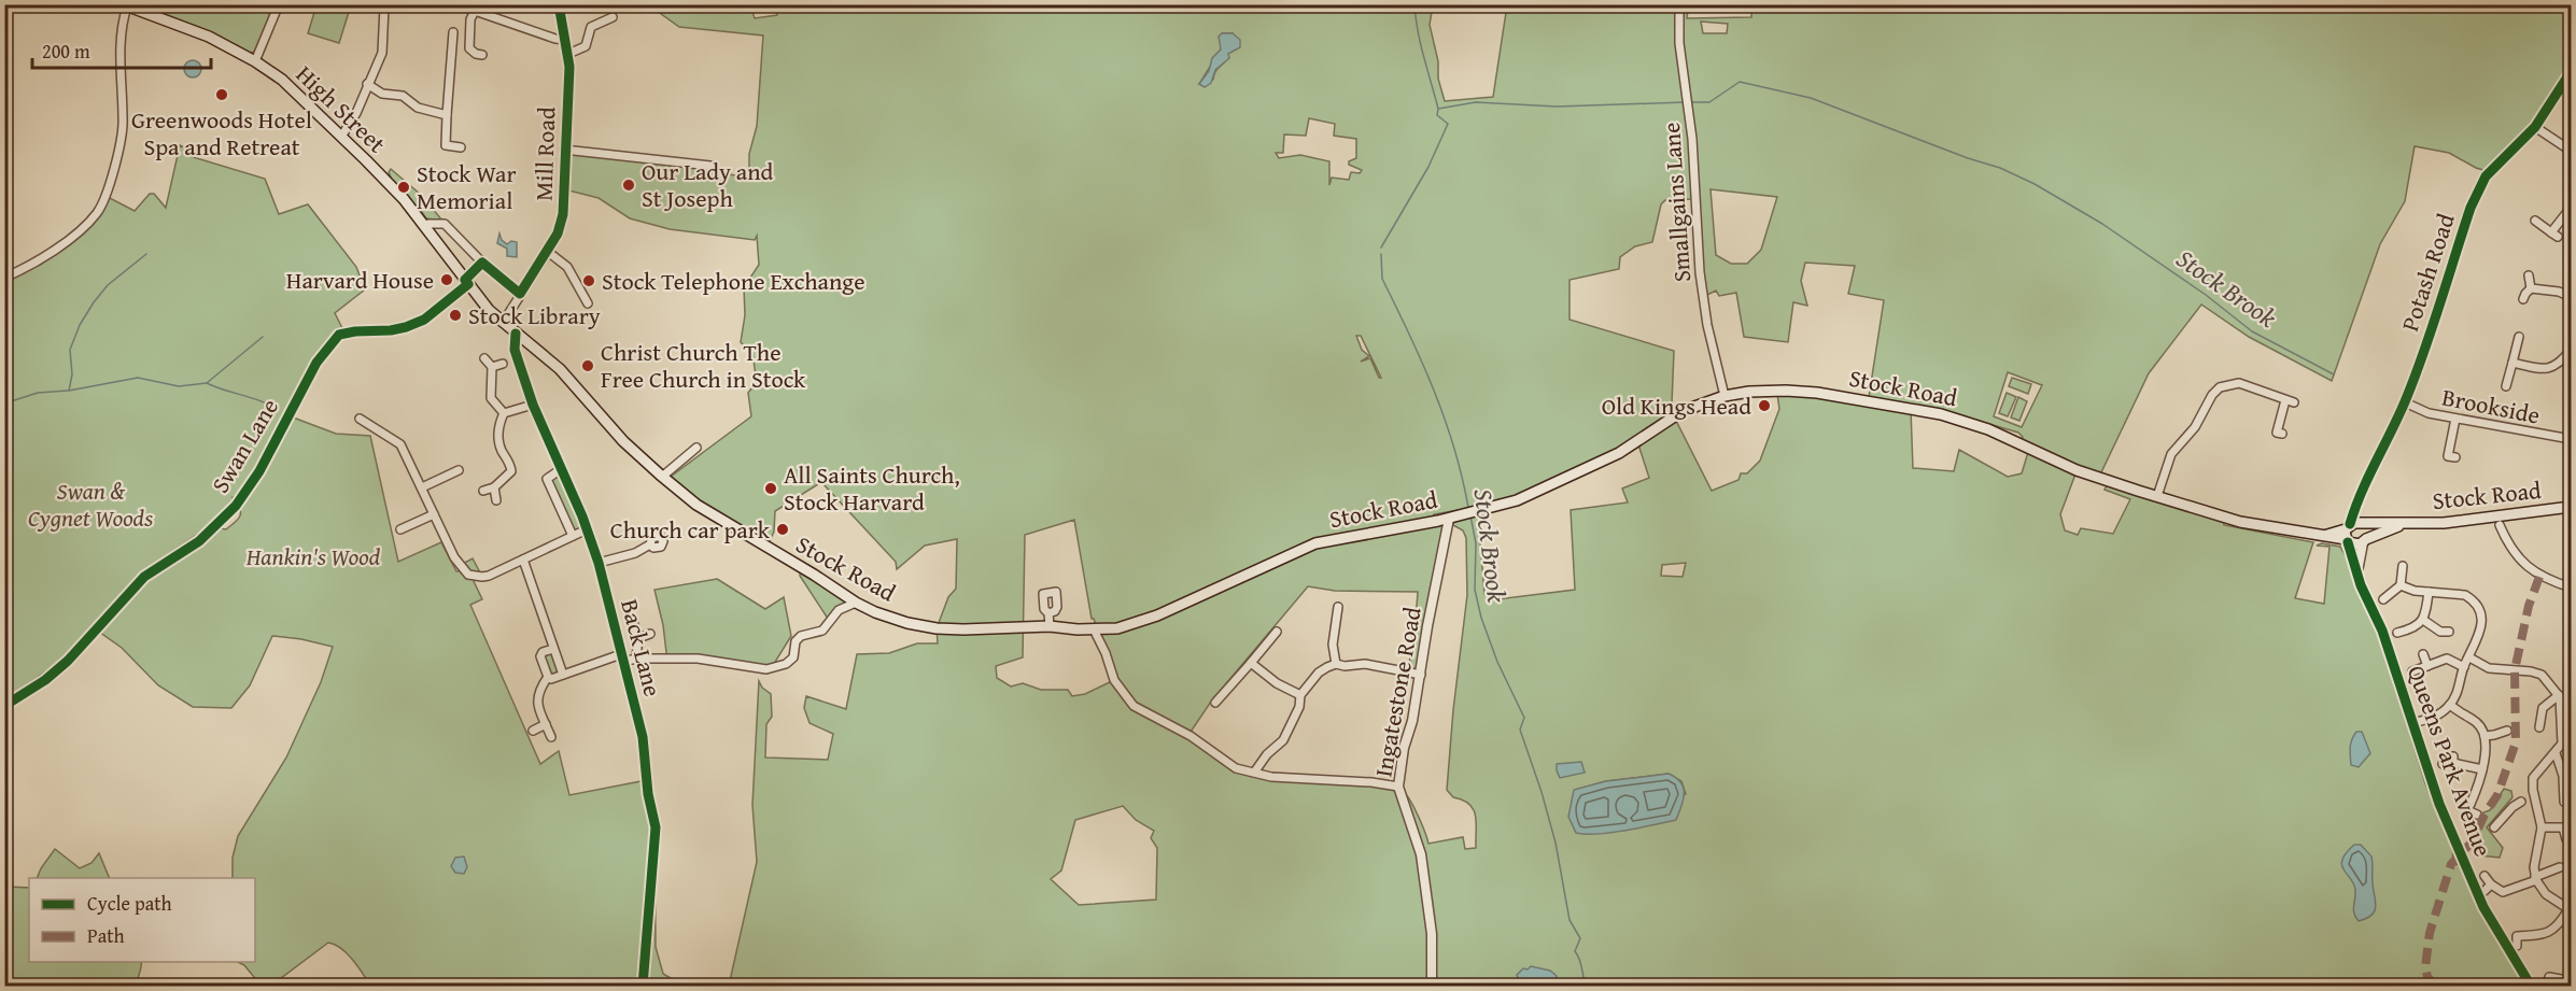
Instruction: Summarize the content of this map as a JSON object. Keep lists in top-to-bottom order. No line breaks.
{"streets":{"main road":["High Street","Stock Road"],"street":["Mill Road","Smallgains Lane","Potash Road","Brookside","Swan Lane","Back Lane","Ingatestone Road","Queens Park Avenue"]},"crossings":[["High Street","Mill Road"],["High Street","Stock Road"],["High Street","Swan Lane"],["High Street","Back Lane"],["Smallgains Lane","Stock Road"],["Potash Road","Stock Road"],["Potash Road","Brookside"],["Potash Road","Queens Park Avenue"],["Stock Road","Back Lane"],["Stock Road","Ingatestone Road"],["Stock Road","Queens Park Avenue"]],"water":["Stock Brook"],"parks":["Swan & Cygnet Woods","Hankin's Wood"],"places":["Greenwoods Hotel Spa and Retreat","Our Lady and St Joseph","Stock War Memorial","Harvard House","Stock Telephone Exchange","Stock Library","Christ Church The Free Church in Stock","Old Kings Head","All Saints Church, Stock Harvard","Church car park"],"legend":["Cycle path","Path"],"scale_bar":"200 m"}
